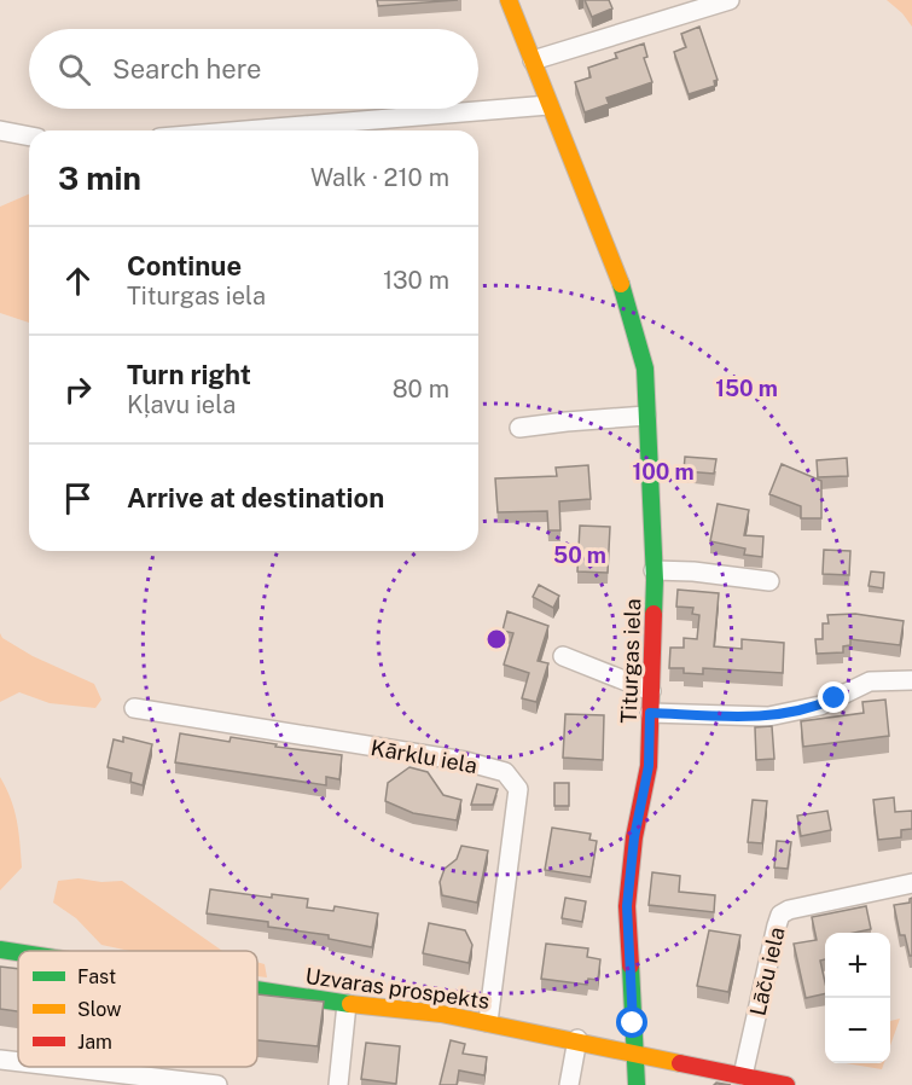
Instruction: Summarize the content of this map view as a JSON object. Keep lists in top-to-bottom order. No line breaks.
{"streets":{"street":["Titurgas iela","Kārklu iela","Lāču iela","Uzvaras prospekts"]},"crossings":[["Titurgas iela","Uzvaras prospekts"],["Kārklu iela","Uzvaras prospekts"],["Lāču iela","Uzvaras prospekts"]],"legend":["Fast","Slow","Jam"],"page":{"search":"Search here","heading":["3 min","Walk · 210 m"],"list":[["Continue","Titurgas iela","130 m"],["Turn right","Kļavu iela","80 m"],"Arrive at destination"],"map_buttons":["+","−"]},"rings":["150 m","100 m","50 m"]}
